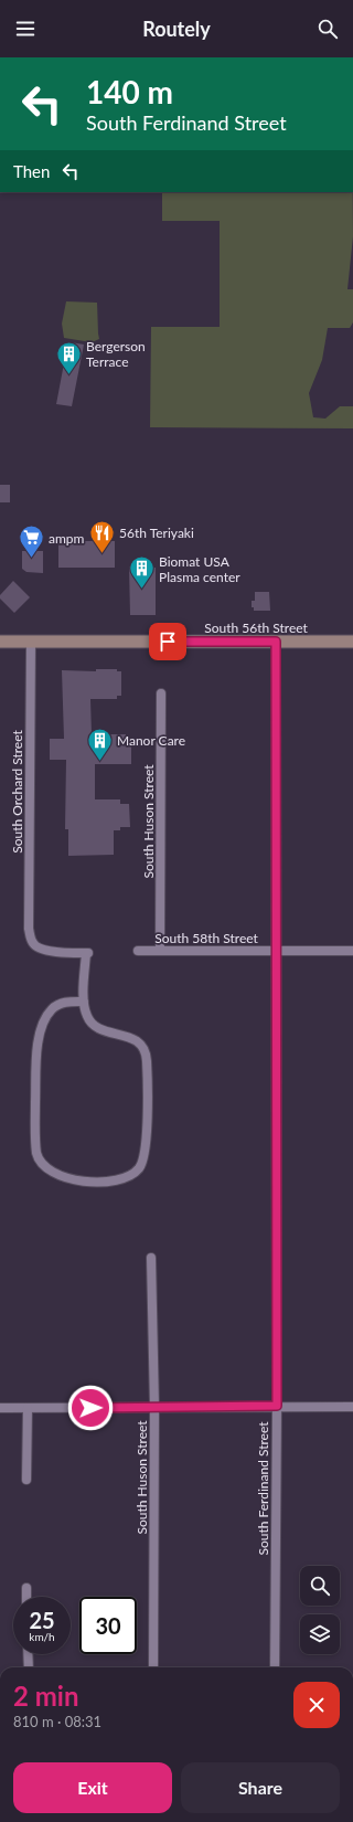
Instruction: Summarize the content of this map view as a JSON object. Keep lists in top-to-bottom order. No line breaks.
{"streets":{"main road":["South 56th Street"],"street":["South Orchard Street","South Huson Street","South 58th Street","South Ferdinand Street"]},"crossings":[["South 56th Street","South Orchard Street"],["South 56th Street","South Ferdinand Street"],["South Huson Street","South 58th Street"],["South 58th Street","South Ferdinand Street"]],"places":{"building":["Bergerson Terrace","Biomat USA Plasma center","Manor Care"],"restaurant":["56th Teriyaki"],"supermarket":["ampm"]},"page":{"header":"Routely","turn":["140 m","South Ferdinand Street"],"then":"Then","speed":"25 km/h","limit":"30","heading":["2 min","810 m · 08:31"],"buttons":["Exit","Share"]}}
